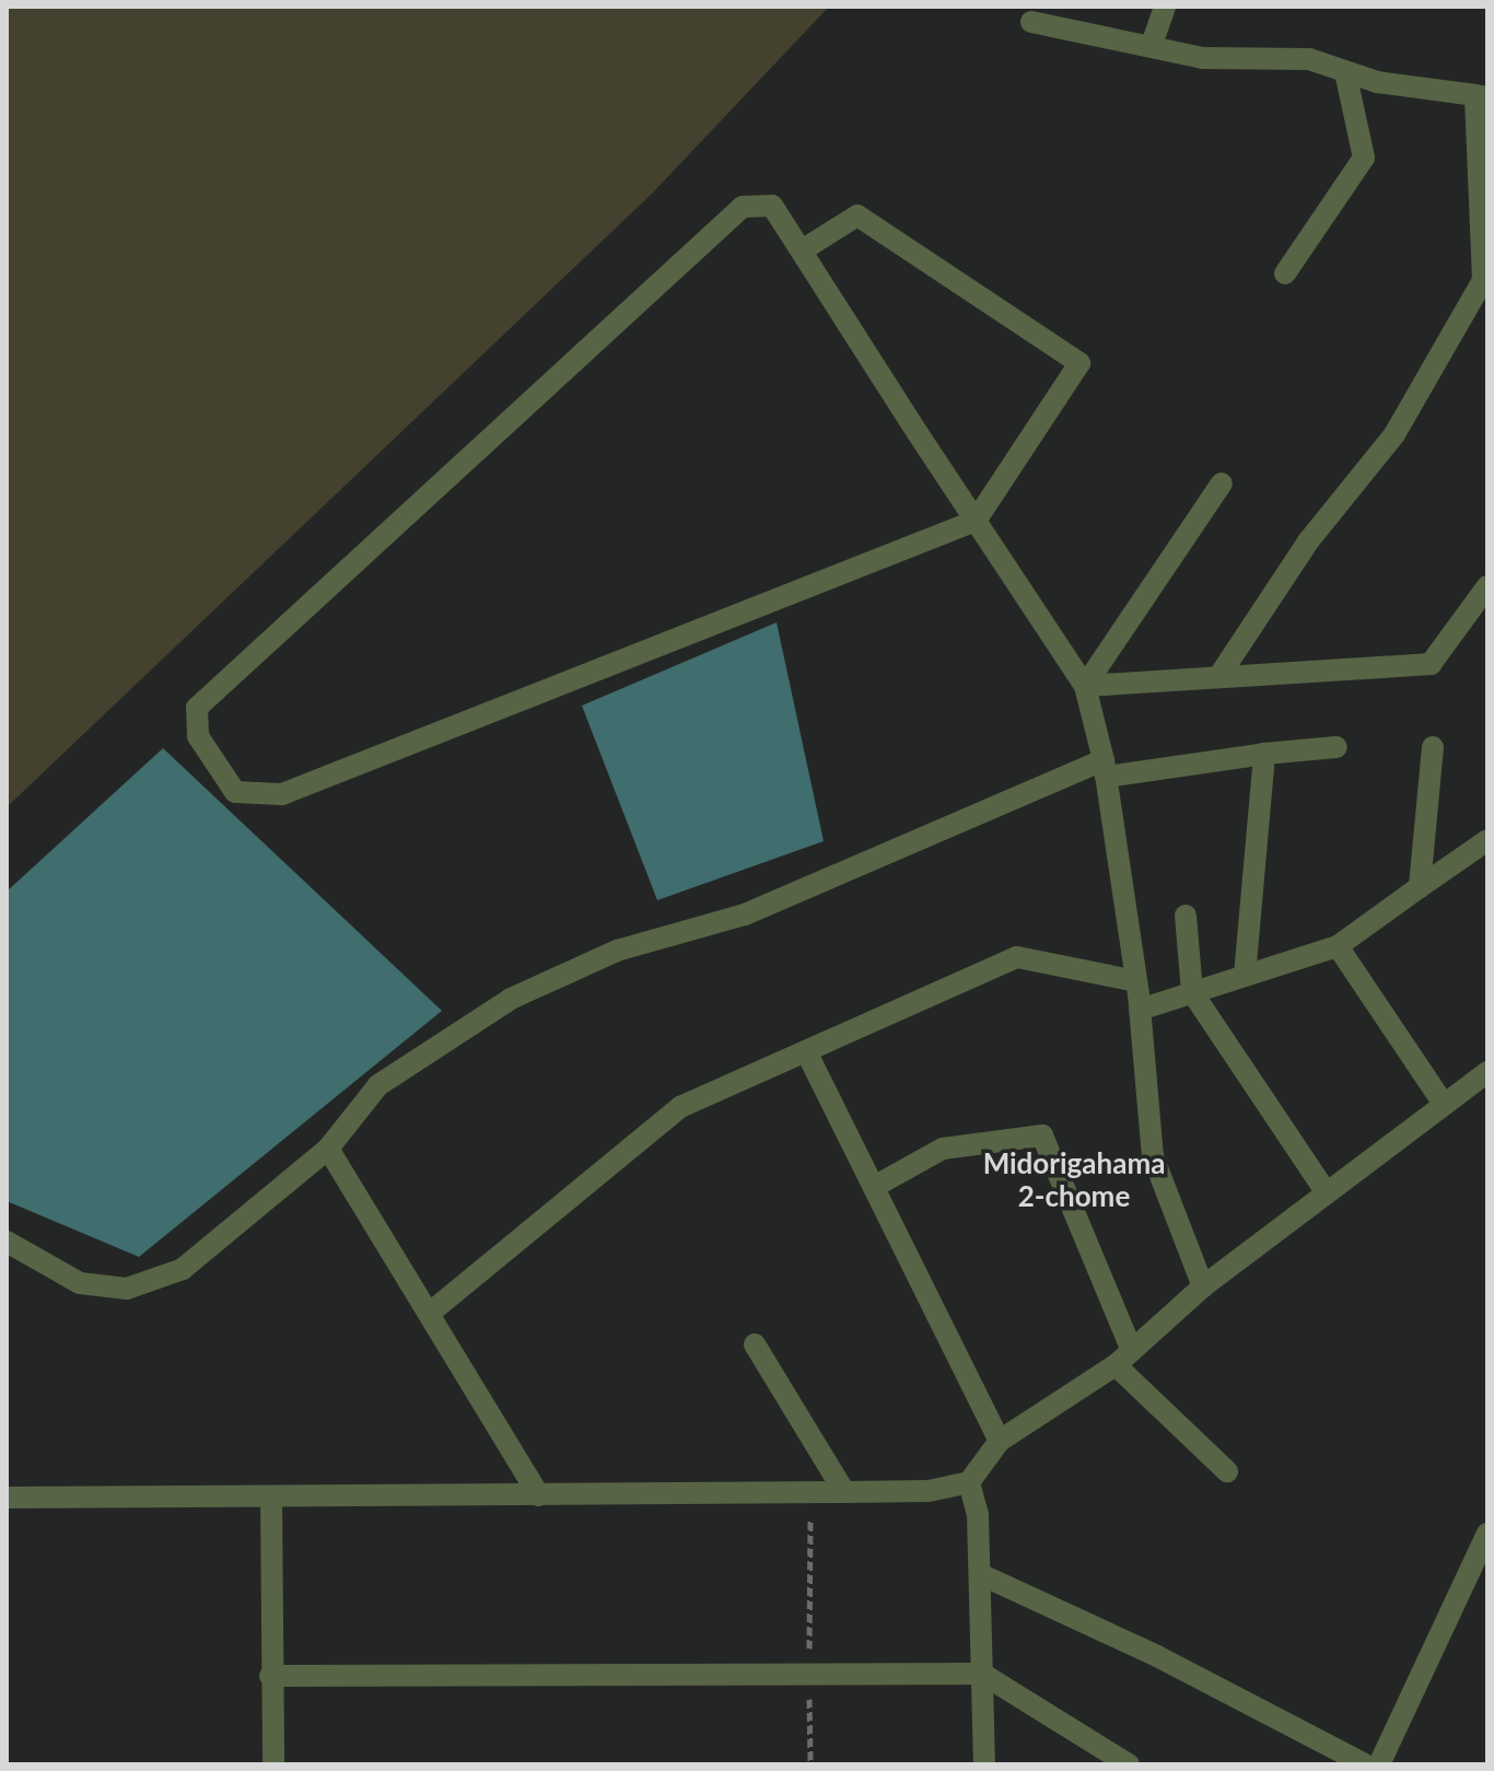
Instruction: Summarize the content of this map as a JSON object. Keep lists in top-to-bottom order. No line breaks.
{"districts":["Midorigahama 2-chome"]}
